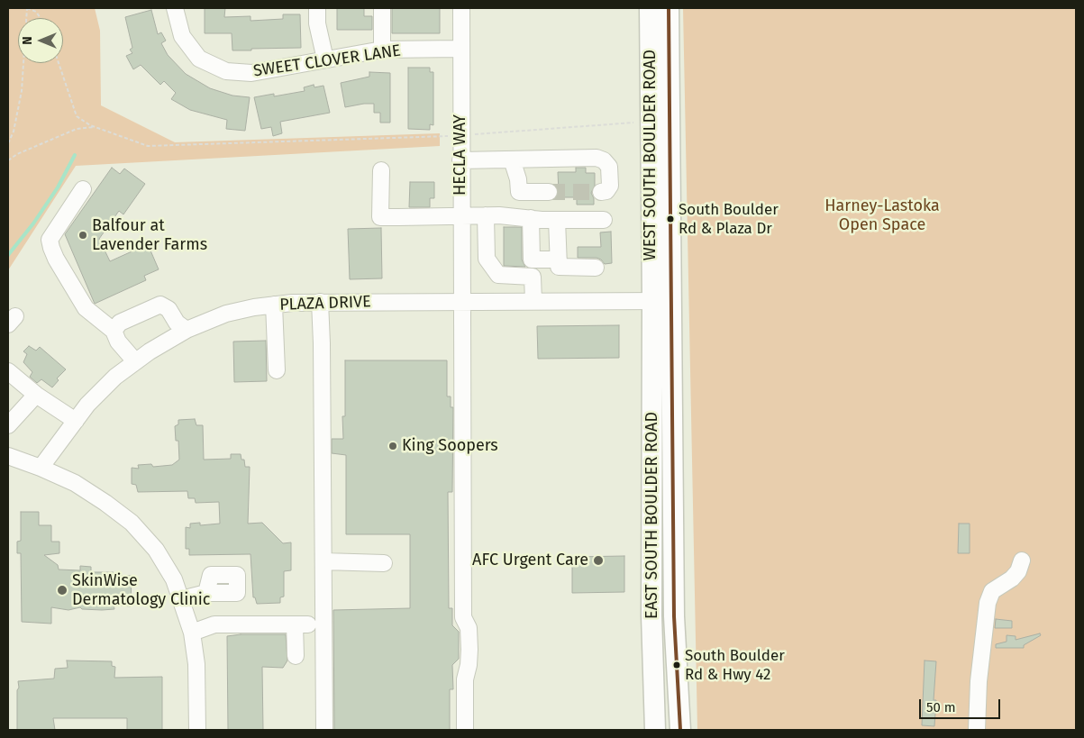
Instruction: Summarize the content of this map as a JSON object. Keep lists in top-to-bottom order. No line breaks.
{"streets":{"main road":["WEST SOUTH BOULDER ROAD","EAST SOUTH BOULDER ROAD"],"street":["SWEET CLOVER LANE","HECLA WAY","PLAZA DRIVE"]},"crossings":[["SWEET CLOVER LANE","HECLA WAY"],["HECLA WAY","PLAZA DRIVE"],["WEST SOUTH BOULDER ROAD","PLAZA DRIVE"],["WEST SOUTH BOULDER ROAD","EAST SOUTH BOULDER ROAD"],["PLAZA DRIVE","EAST SOUTH BOULDER ROAD"]],"parks":["Harney-Lastoka Open Space"],"places":["South Boulder Rd & Plaza Dr","Balfour at Lavender Farms","King Soopers","AFC Urgent Care","SkinWise Dermatology Clinic","South Boulder Rd & Hwy 42"],"scale_bar":"50 m","north":"left"}
